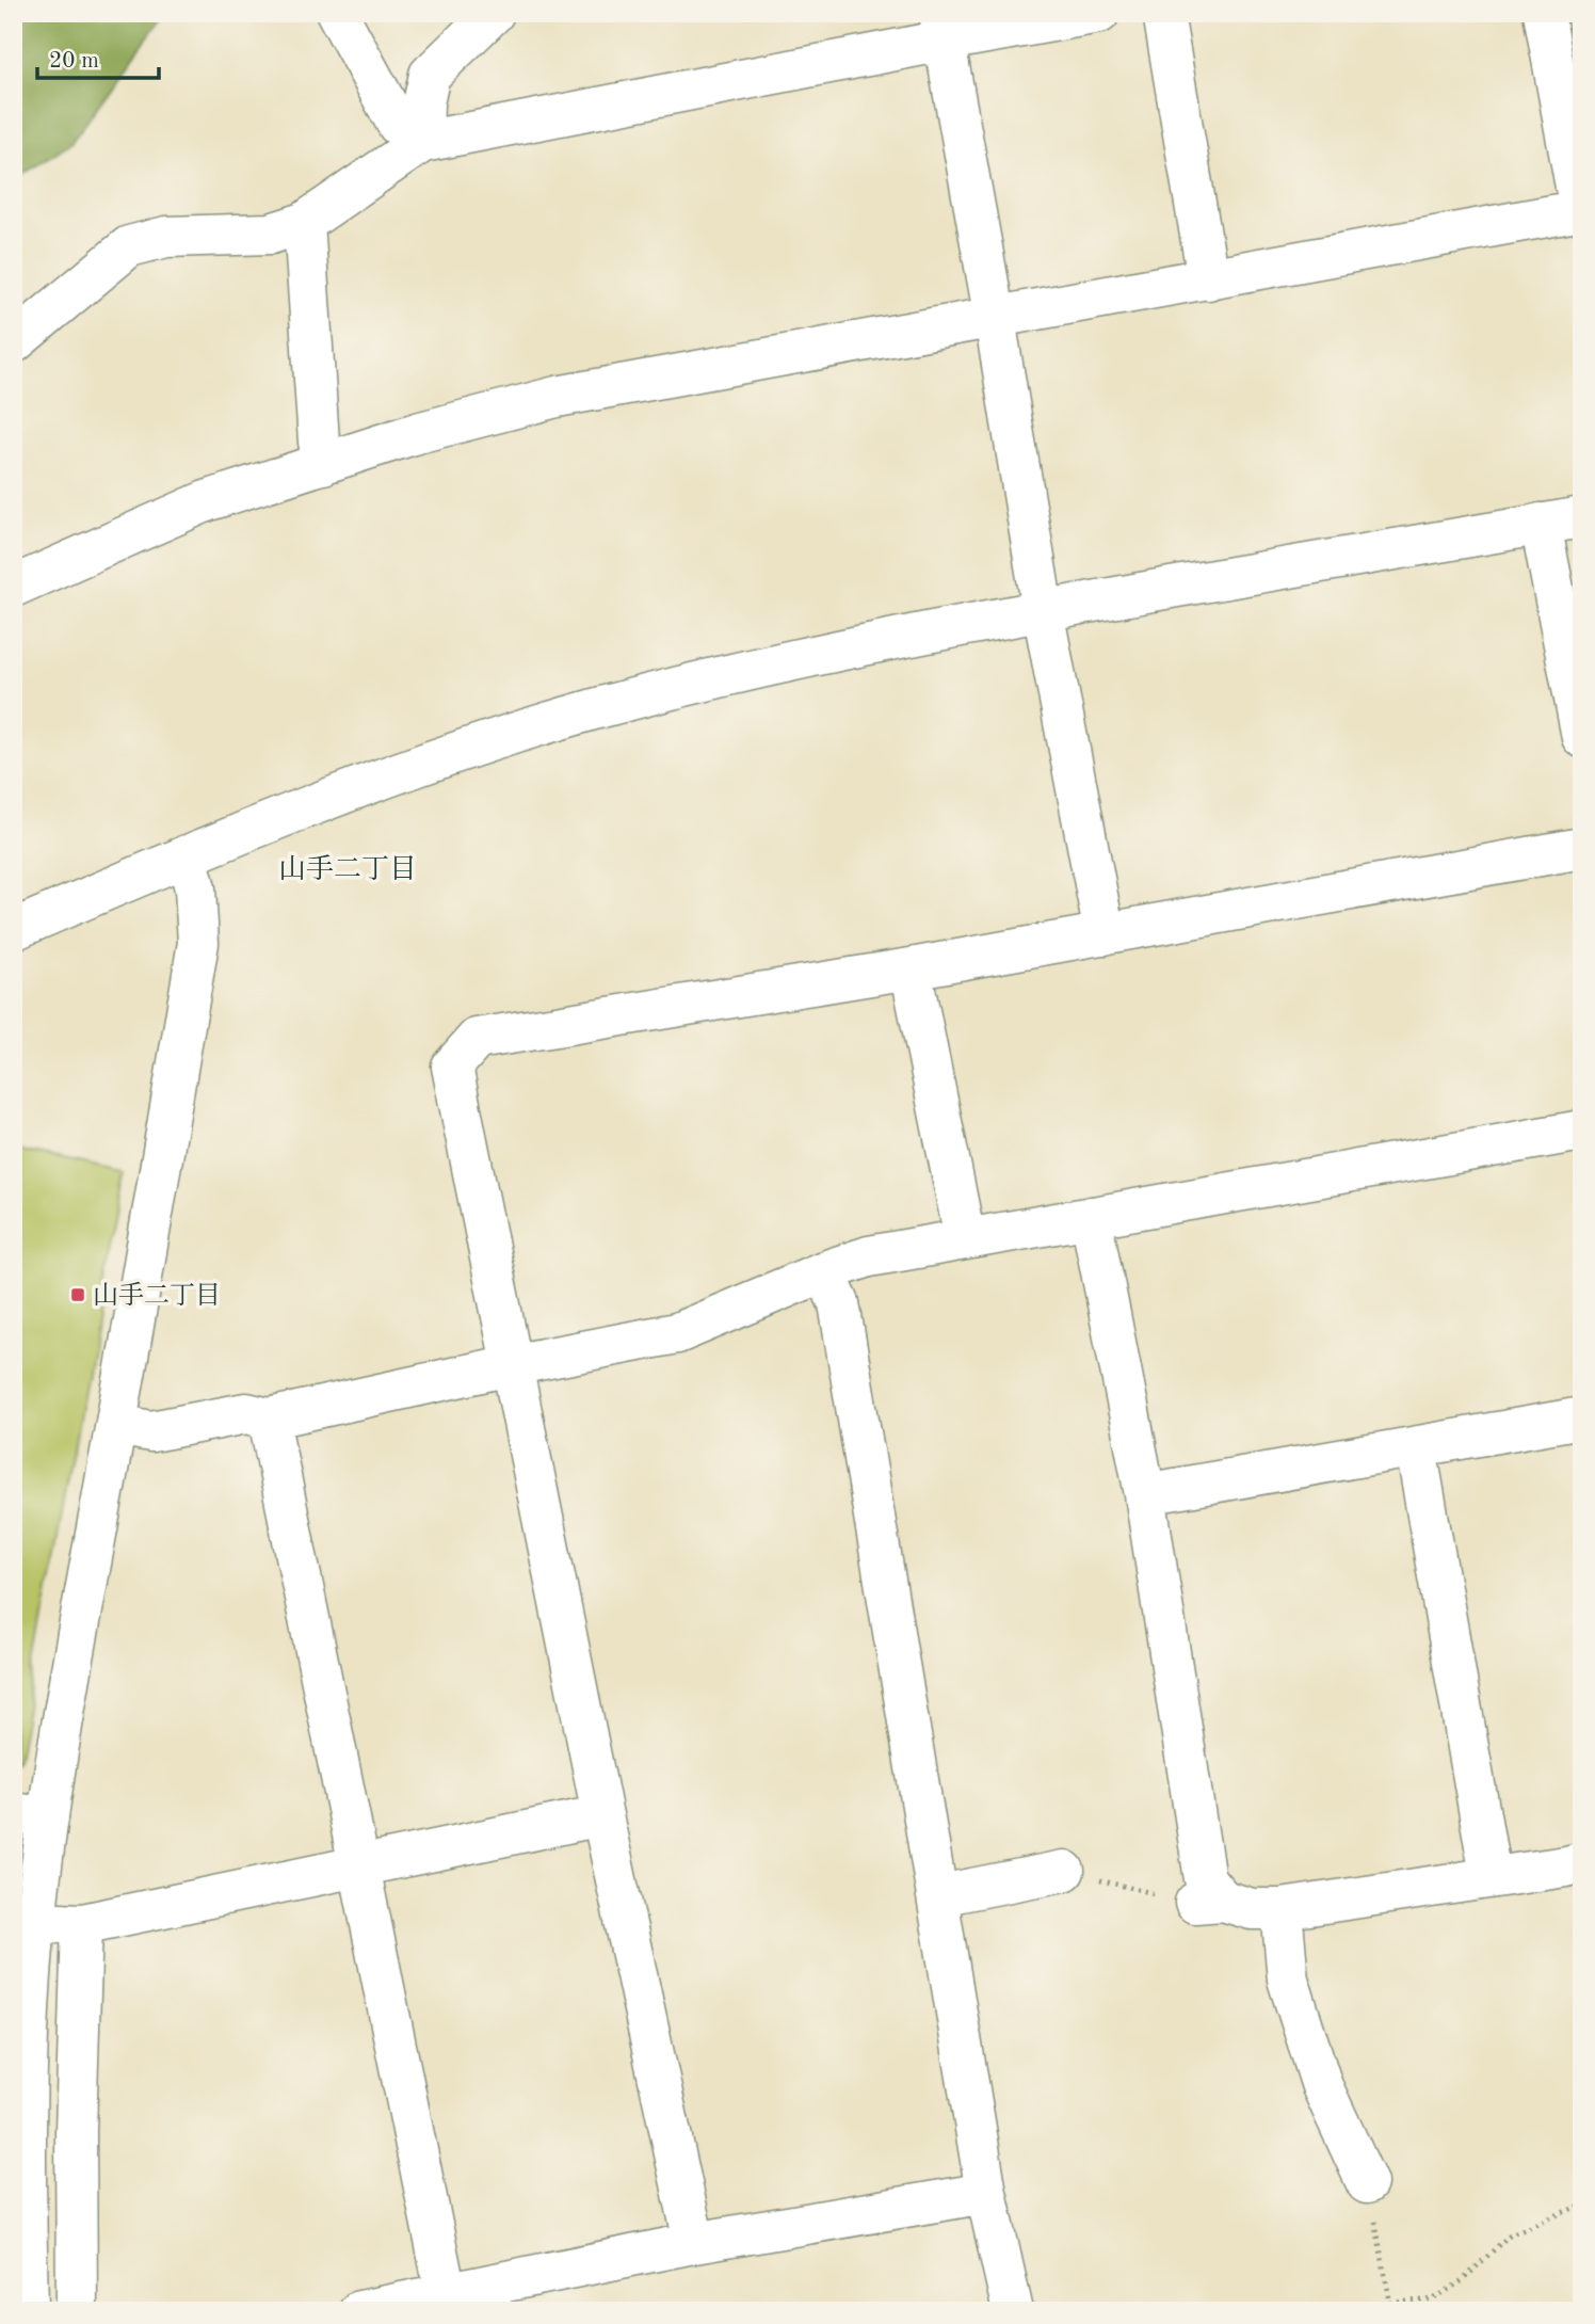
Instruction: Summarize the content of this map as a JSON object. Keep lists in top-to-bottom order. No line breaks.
{"districts":["山手二丁目"],"places":{"transit":["山手二丁目"]},"scale_bar":"20 m"}
